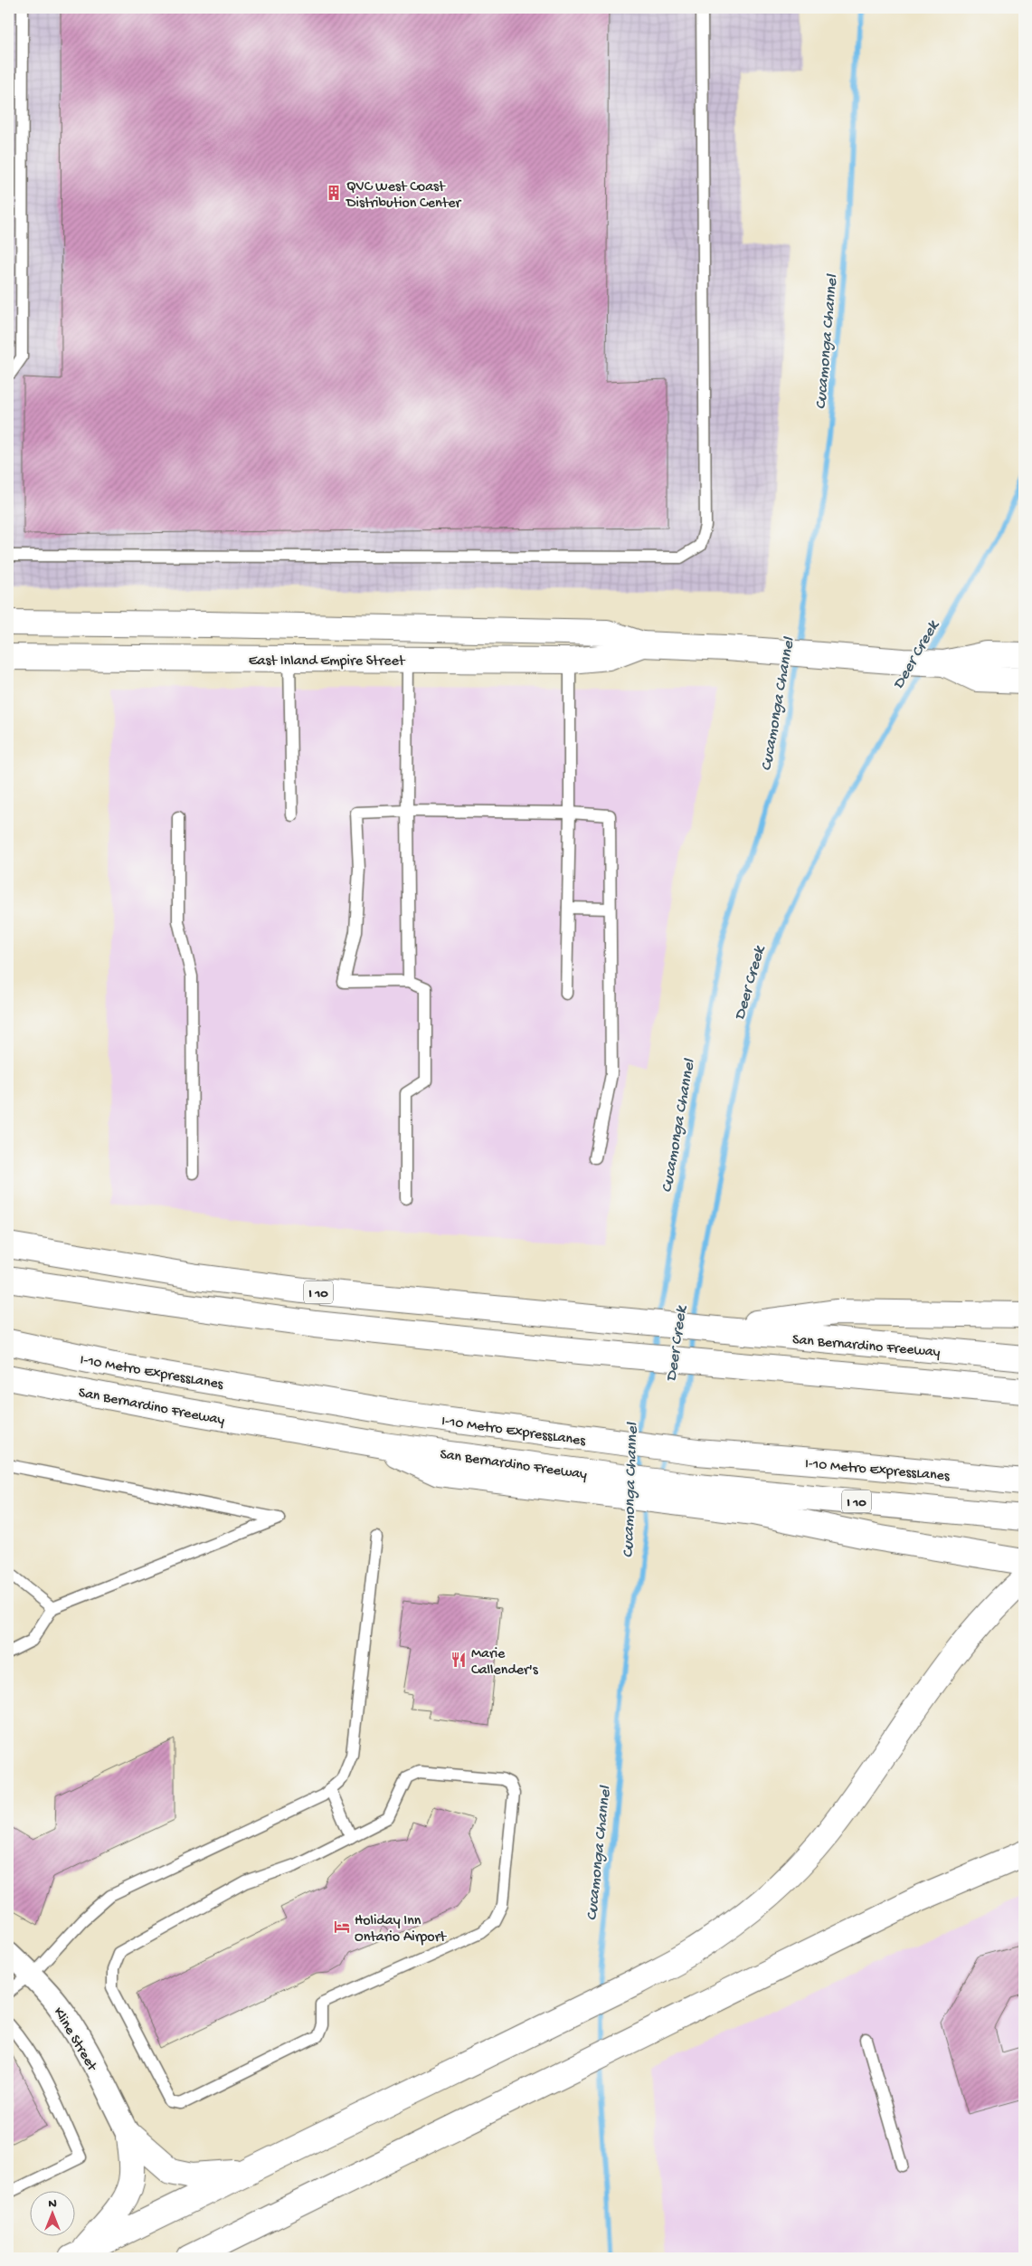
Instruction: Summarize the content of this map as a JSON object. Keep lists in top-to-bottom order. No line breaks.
{"streets":{"main road":["East Inland Empire Street","I 10","San Bernardino Freeway","I-10 Metro ExpressLanes"],"street":["Kline Street"]},"water":["Cucamonga Channel","Deer Creek"],"places":{"building":["QVC West Coast Distribution Center"],"restaurant":["Marie Callender's"],"hotel":["Holiday Inn Ontario Airport"]},"north":"top"}
